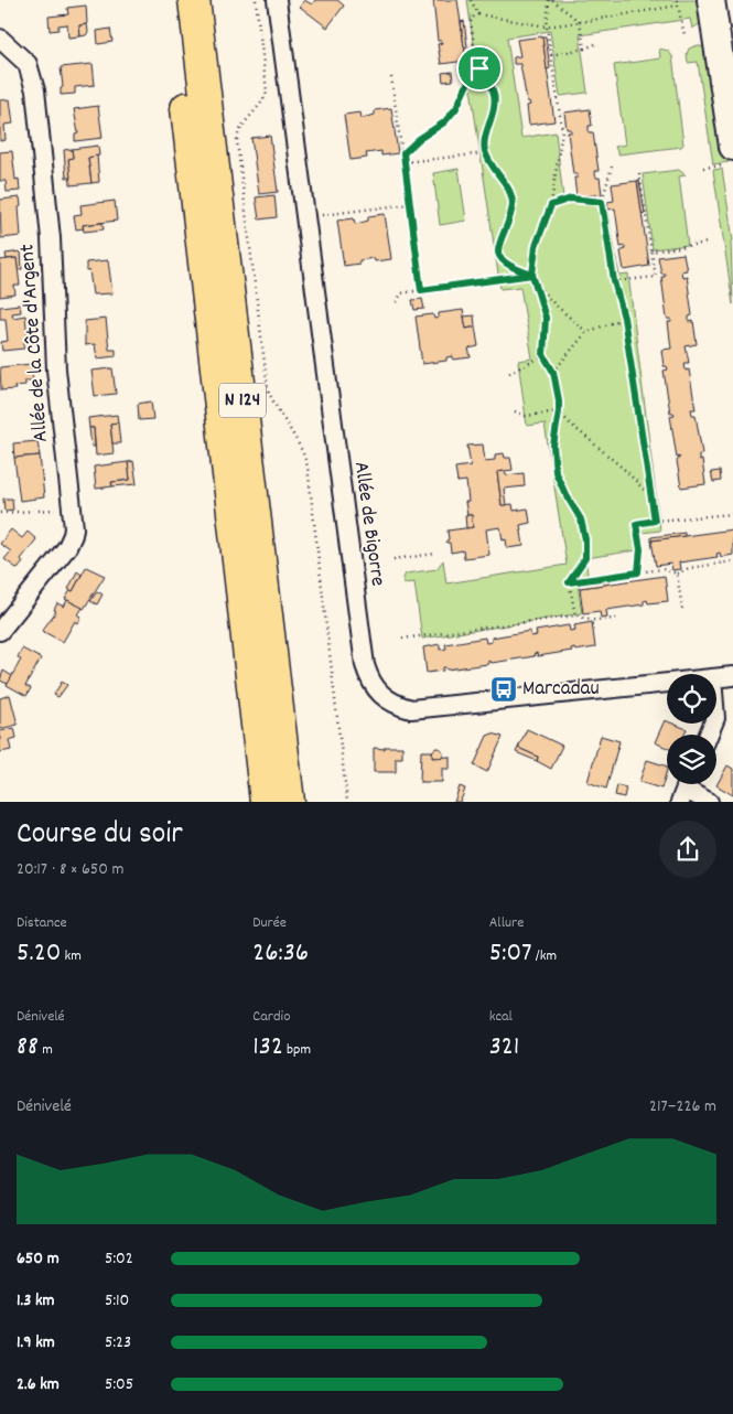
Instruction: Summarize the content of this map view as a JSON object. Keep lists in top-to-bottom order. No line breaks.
{"streets":{"highway":["N 124"],"street":["Allée de la Côte d'Argent","Allée de Bigorre"]},"places":{"bus stop":["Marcadau"]},"page":{"heading":["Course du soir","20:17 · 8 × 650 m"],"stats":[["Distance","5.20 km"],["Durée","26:36"],["Allure","5:07 /km"],["Dénivelé","88 m"],["Cardio","132 bpm"],["kcal","321"]],"chart":["Dénivelé","217–226 m"],"list":[{"name":"650 m","note":"5:02"},{"name":"1.3 km","note":"5:10"},{"name":"1.9 km","note":"5:23"},{"name":"2.6 km","note":"5:05"}]}}
